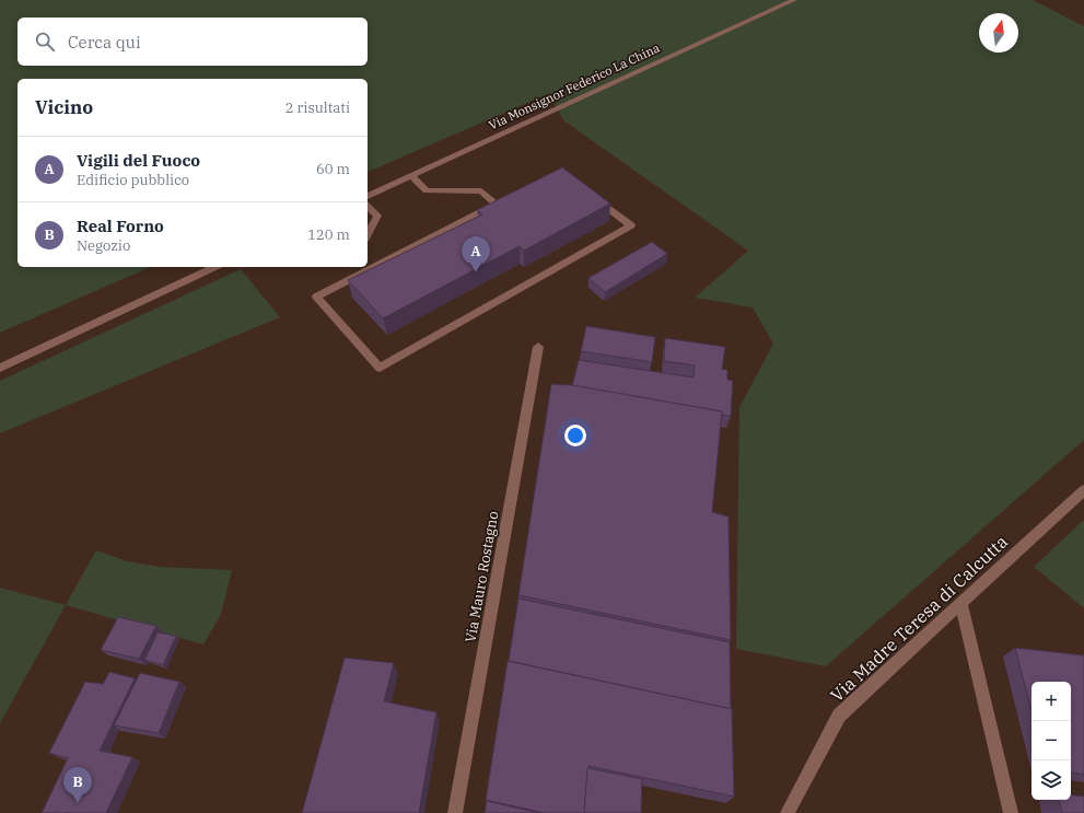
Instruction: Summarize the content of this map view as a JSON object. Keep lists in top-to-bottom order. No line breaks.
{"streets":{"street":["Via Monsignor Federico La China","Via Mauro Rostagno","Via Madre Teresa di Calcutta"]},"north":"top","page":{"search":"Cerca qui","heading":["Vicino","2 risultati"],"list":[{"mark":"A","name":"Vigili del Fuoco","note":"Edificio pubblico","value":"60 m"},{"mark":"B","name":"Real Forno","note":"Negozio","value":"120 m"}],"pins":["A","B"],"map_buttons":["+","−"]}}
